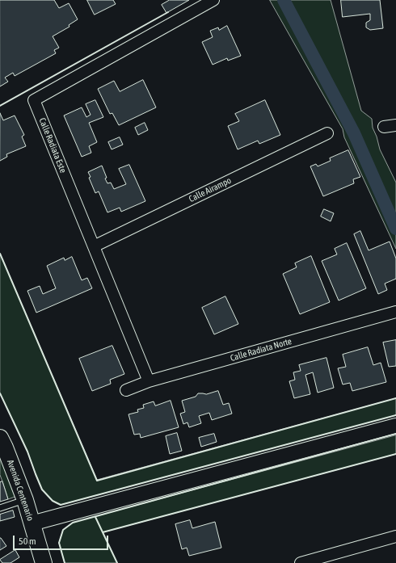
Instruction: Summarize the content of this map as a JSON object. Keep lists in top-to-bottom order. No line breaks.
{"streets":{"main road":["Avenida Centenario"],"street":["Calle Radiata Este","Calle Airampo","Calle Radiata Norte"]},"crossings":[["Calle Radiata Este","Calle Airampo"],["Calle Radiata Este","Calle Radiata Norte"]],"scale_bar":"50 m"}
